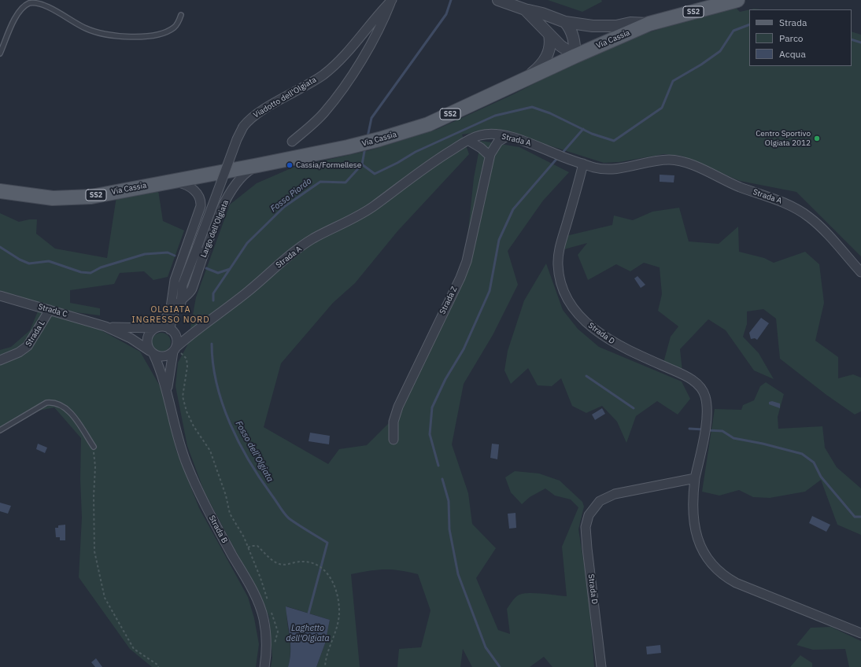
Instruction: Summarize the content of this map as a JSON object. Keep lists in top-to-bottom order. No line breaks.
{"streets":{"main road":["SS2","Via Cassia"],"street":["Viadotto dell'Olgiata","Strada A","Largo dell'Olgiata","Strada Z","Strada C","Strada L","Strada D","Strada B"]},"crossings":[["Via Cassia","Largo dell'Olgiata"],["Viadotto dell'Olgiata","Largo dell'Olgiata"],["Strada A","Largo dell'Olgiata"],["Strada A","Strada Z"],["Strada A","Strada C"],["Strada A","Strada D"],["Strada A","Strada B"],["Largo dell'Olgiata","Strada C"],["Largo dell'Olgiata","Strada B"],["Strada C","Strada L"],["Strada C","Strada B"]],"districts":["OLGIATA INGRESSO NORD"],"water":["Fosso Piordo","Fosso dell’Olgiata","Laghetto dell'Olgiata"],"places":["Centro Sportivo Olgiata 2012","Cassia/Formellese"],"legend":["Strada","Parco","Acqua"]}
